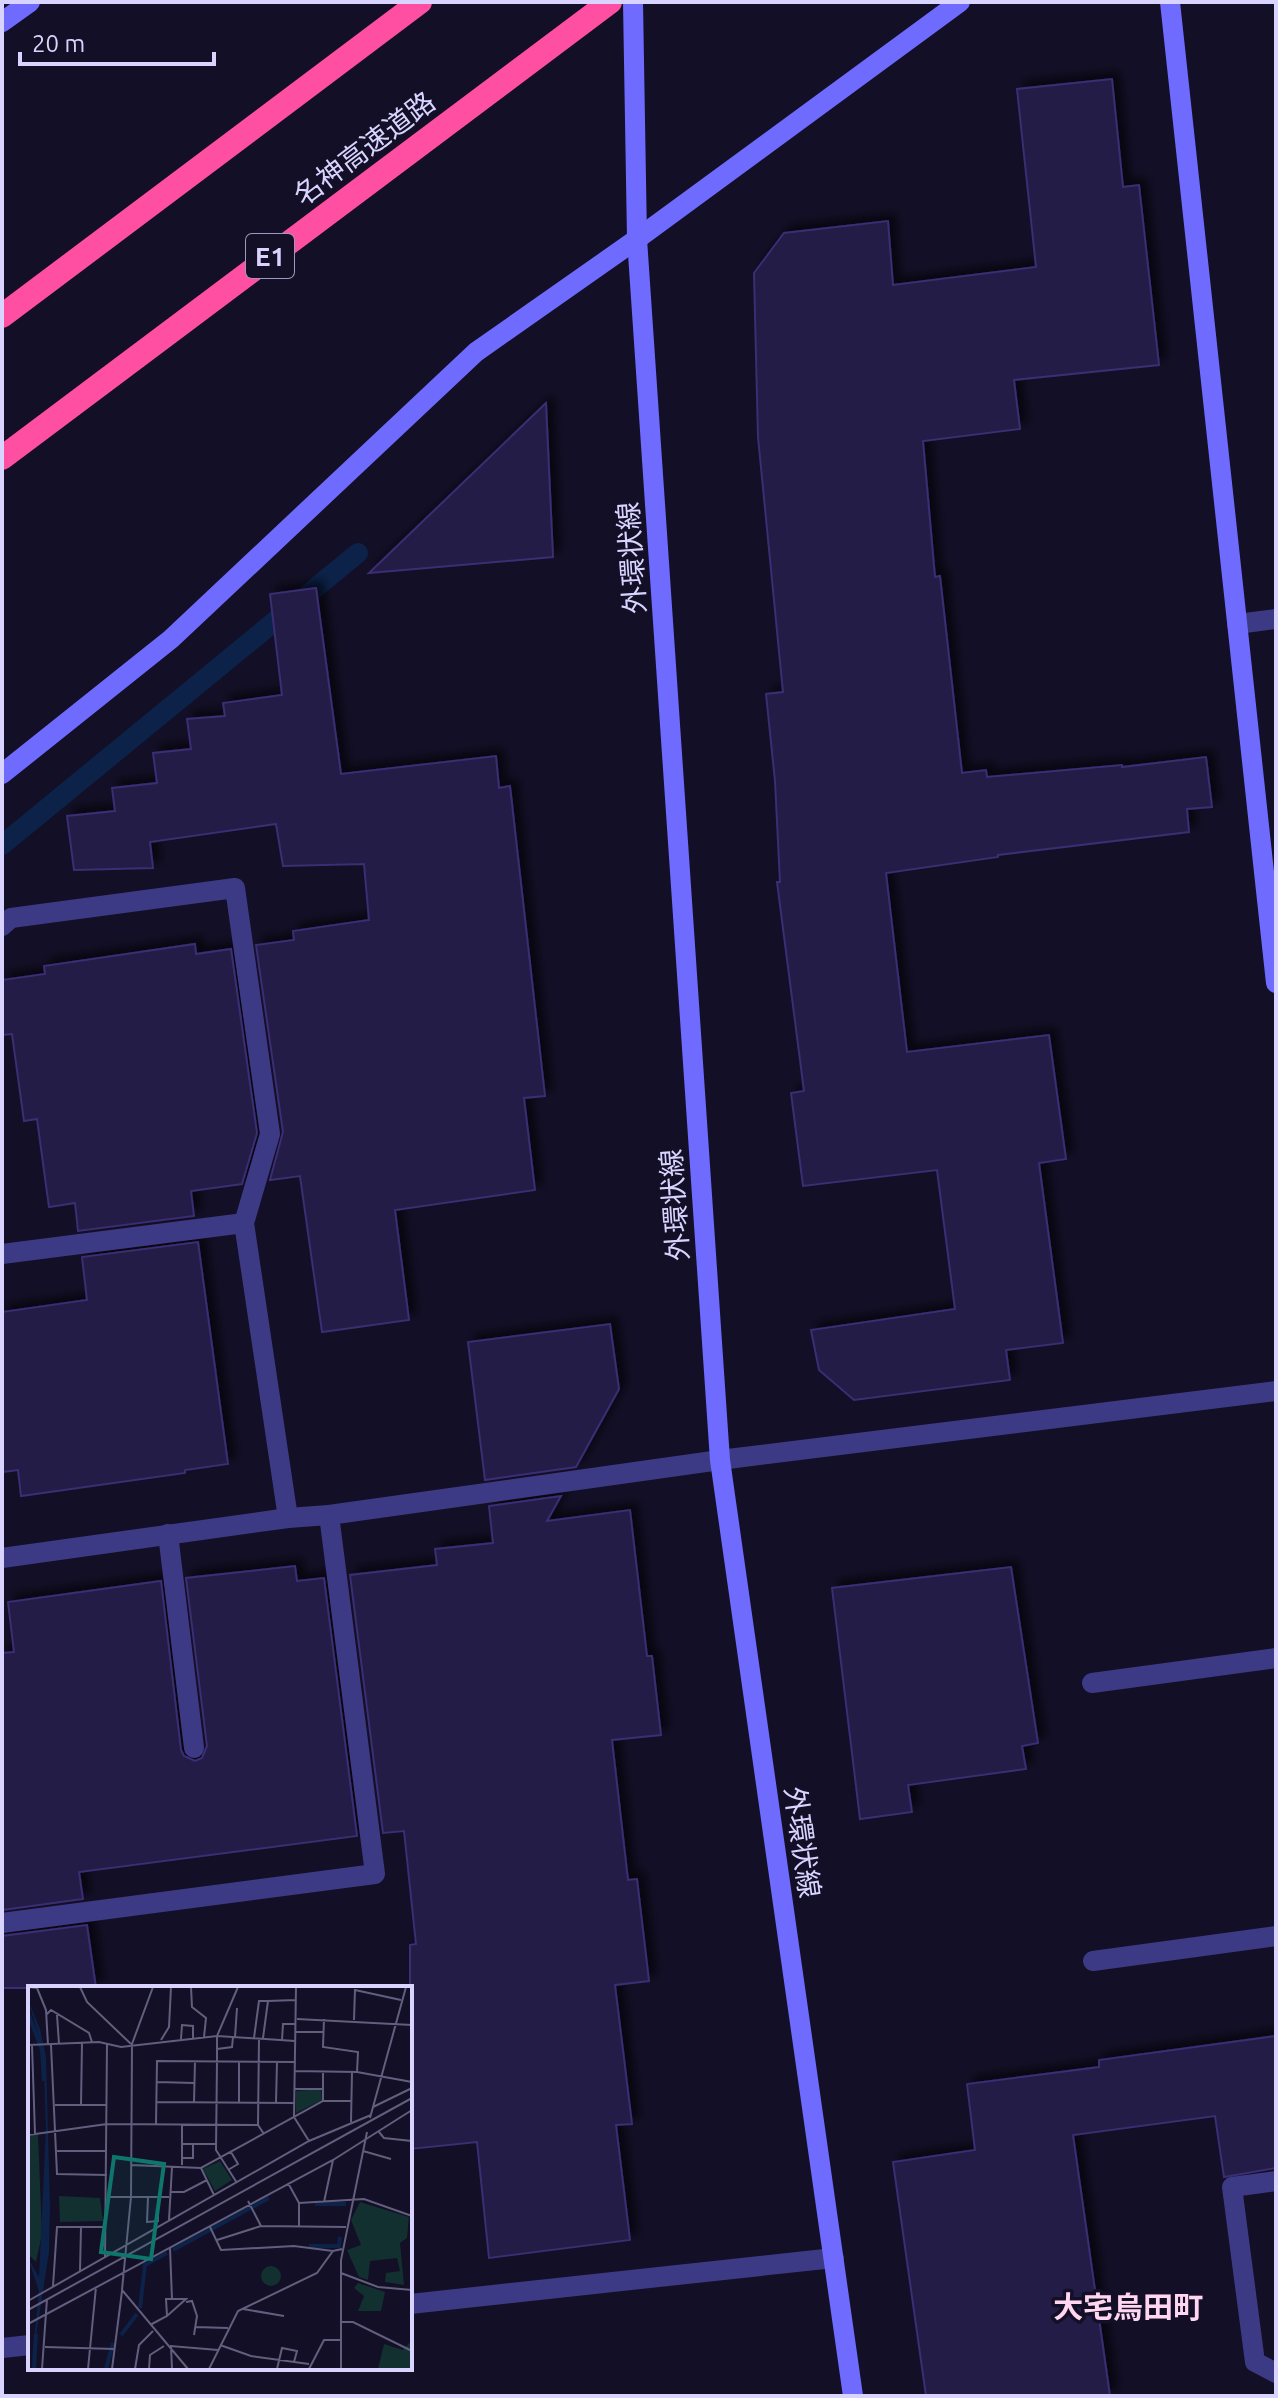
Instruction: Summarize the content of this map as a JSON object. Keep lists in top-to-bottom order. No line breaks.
{"streets":{"highway":["名神高速道路","E1"],"main road":["外環状線"]},"districts":["大宅烏田町"],"scale_bar":"20 m"}
